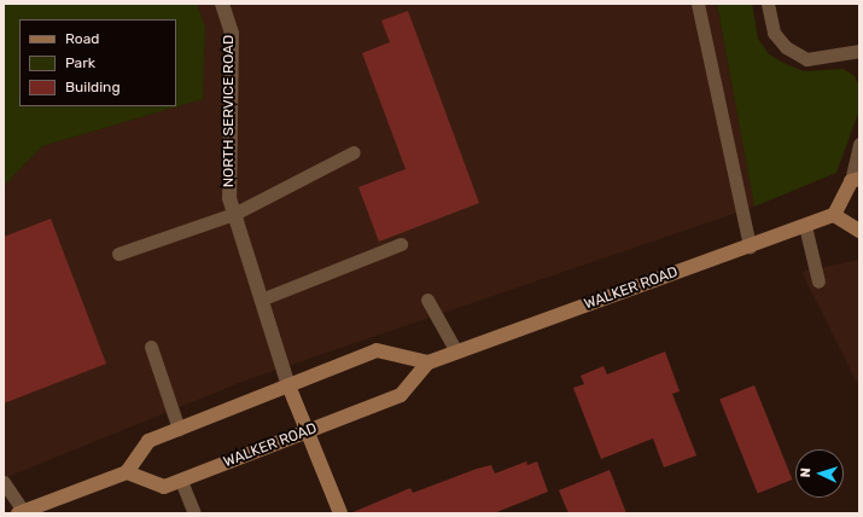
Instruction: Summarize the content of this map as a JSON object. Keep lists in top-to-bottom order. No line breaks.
{"streets":{"main road":["WALKER ROAD"],"street":["NORTH SERVICE ROAD"]},"legend":["Road","Park","Building"],"north":"left"}
